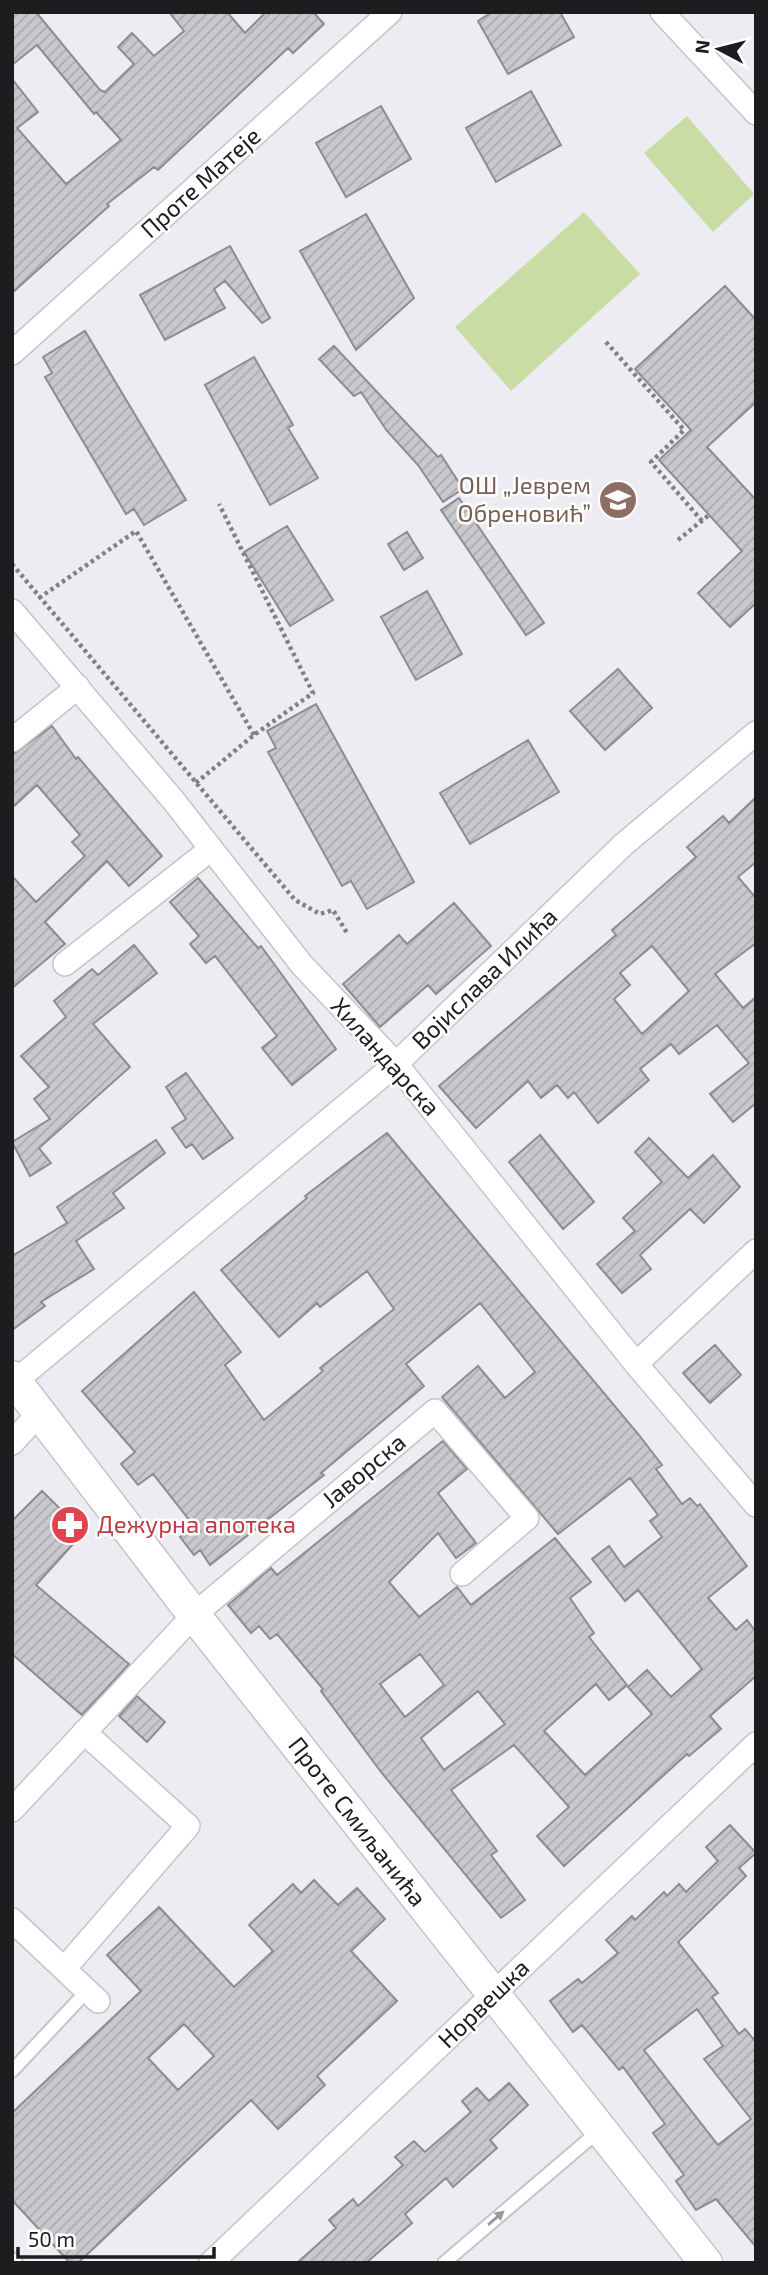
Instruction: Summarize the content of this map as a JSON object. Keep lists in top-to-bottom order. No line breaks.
{"streets":{"street":["Проте Матеје","Војислава Илића","Хиландарска","Јаворска","Проте Смиљанића","Норвешка"]},"crossings":[["Војислава Илића","Хиландарска"],["Војислава Илића","Проте Смиљанића"],["Јаворска","Проте Смиљанића"],["Проте Смиљанића","Норвешка"]],"places":{"school or university":["ОШ „Јеврем Обреновић”"],"pharmacy":["Дежурна апотека"]},"scale_bar":"50 m","north":"left"}
